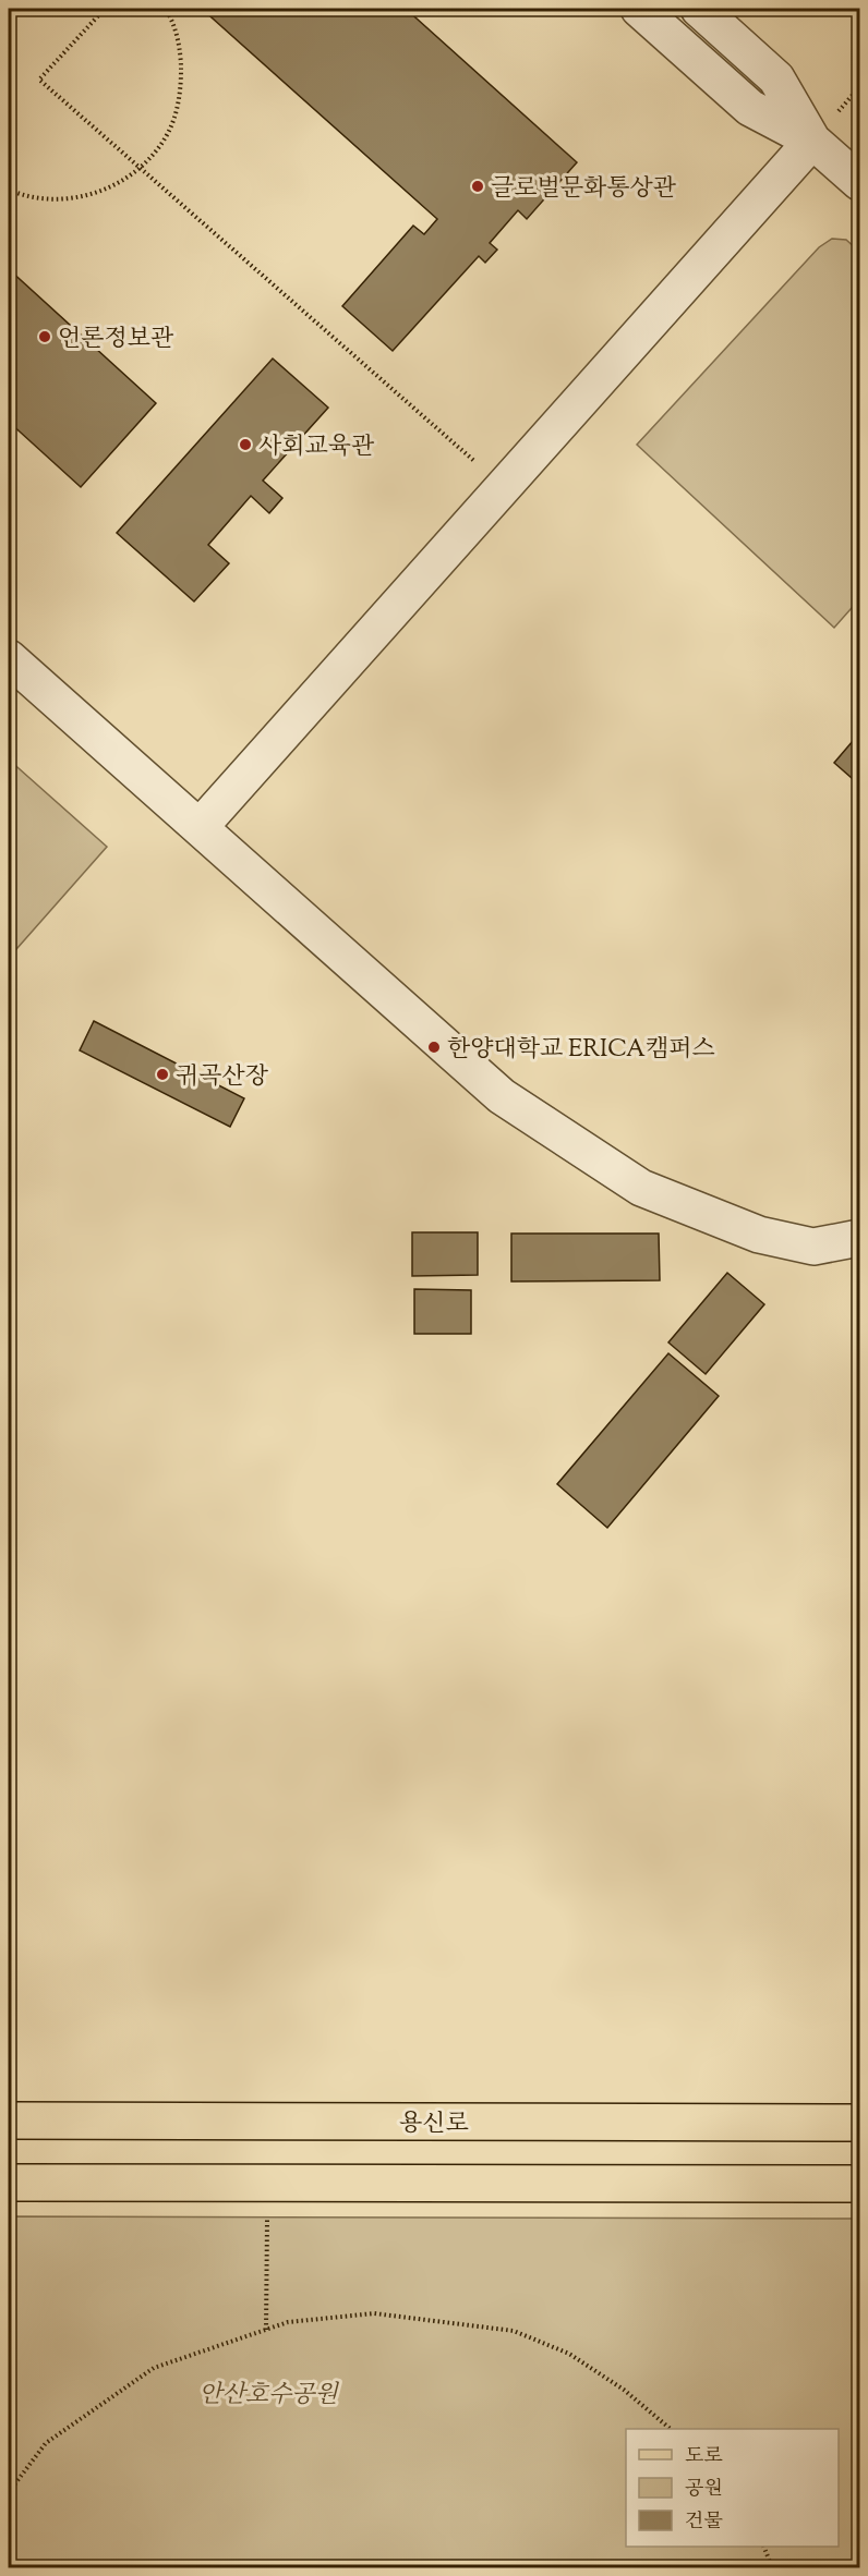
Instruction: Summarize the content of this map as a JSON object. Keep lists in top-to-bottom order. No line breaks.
{"streets":{"main road":["용신로"]},"parks":["안산호수공원"],"places":["글로벌문화통상관","언론정보관","사회교육관","한양대학교 ERICA캠퍼스","귀곡산장"],"legend":["도로","공원","건물"]}
